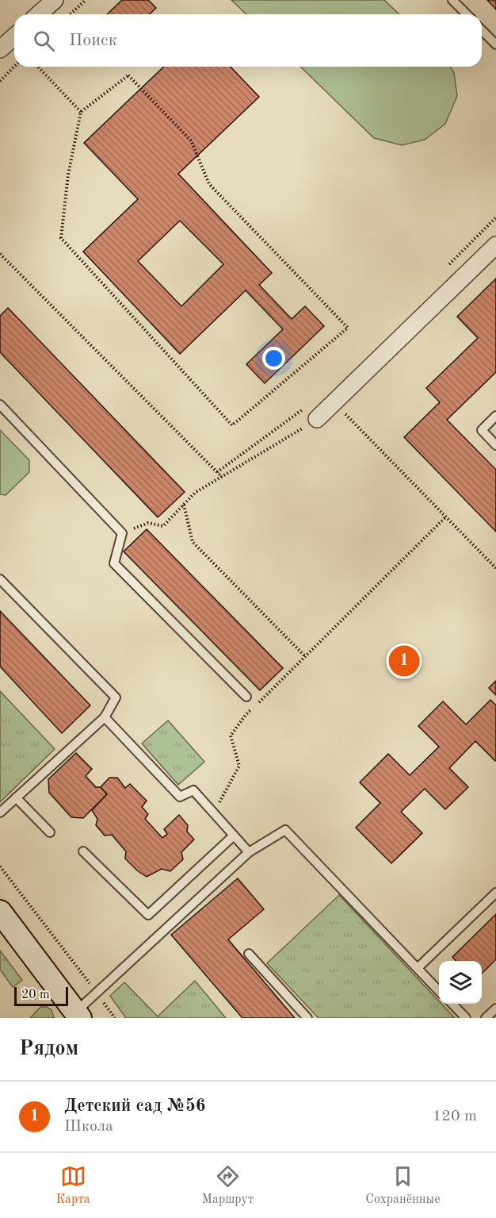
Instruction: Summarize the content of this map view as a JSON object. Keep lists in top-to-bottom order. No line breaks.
{"scale_bar":"20 m","page":{"search":"Поиск","pins":"1","scale":"20 m","heading":"Рядом","list":[{"mark":"1","name":"Детский сад №56","note":"Школа","value":"120 m"}],"nav":["Карта","Маршрут","Сохранённые"]}}
